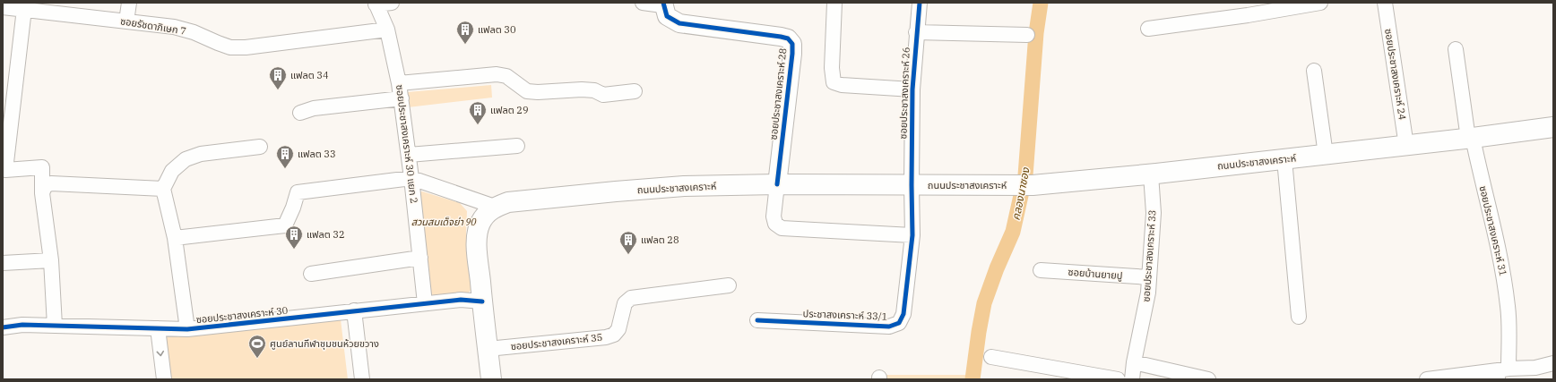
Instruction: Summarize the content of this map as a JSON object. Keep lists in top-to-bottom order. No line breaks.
{"streets":{"main road":["ถนนประชาสงเคราะห์"],"street":["ซอยรัชดาภิเษก 7","ซอยประชาสงเคราะห์ 24","ซอยประชาสงเคราะห์ 26","ซอยประชาสงเคราะห์ 28","ซอยประชาสงเคราะห์ 30 แยก 2","ซอยประชาสงเคราะห์ 31","ซอยประชาสงเคราะห์ 33","ซอยบ้านยายปู","ซอยประชาสงเคราะห์ 30","ประชาสงเคราะห์ 33/1","ซอยประชาสงเคราะห์ 35"]},"crossings":[["ซอยรัชดาภิเษก 7","ซอยประชาสงเคราะห์ 30 แยก 2"],["ซอยประชาสงเคราะห์ 24","ถนนประชาสงเคราะห์"],["ซอยประชาสงเคราะห์ 26","ถนนประชาสงเคราะห์"],["ซอยประชาสงเคราะห์ 26","ประชาสงเคราะห์ 33/1"],["ซอยประชาสงเคราะห์ 28","ถนนประชาสงเคราะห์"],["ซอยประชาสงเคราะห์ 30 แยก 2","ซอยประชาสงเคราะห์ 30"],["ถนนประชาสงเคราะห์","ซอยประชาสงเคราะห์ 31"],["ถนนประชาสงเคราะห์","ซอยประชาสงเคราะห์ 33"],["ถนนประชาสงเคราะห์","ประชาสงเคราะห์ 33/1"],["ซอยประชาสงเคราะห์ 33","ซอยบ้านยายปู"]],"water":["คลองนาซอง"],"parks":["สวนสมเด็จย่า 90"],"places":{"building":["แฟลต 30","แฟลต 34","แฟลต 29","แฟลต 33","แฟลต 32","แฟลต 28"],"sports":["ศูนย์ลานกีฬาชุมชนห้วยขวาง"]}}
